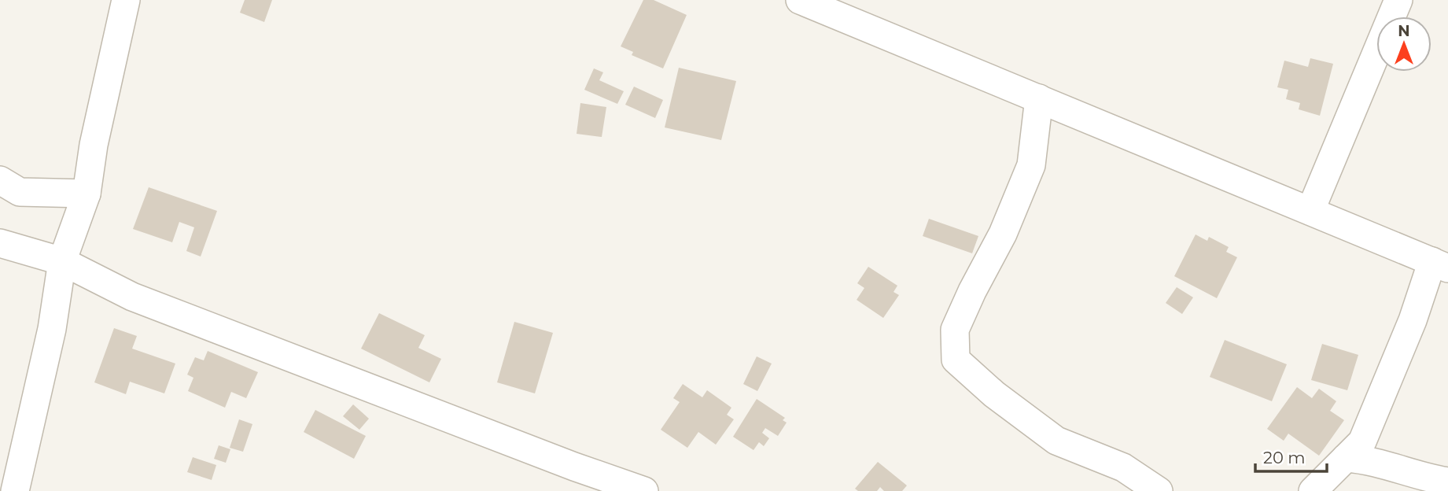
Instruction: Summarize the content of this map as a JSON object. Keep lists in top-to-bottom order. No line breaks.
{"scale_bar":"20 m","north":"top"}
